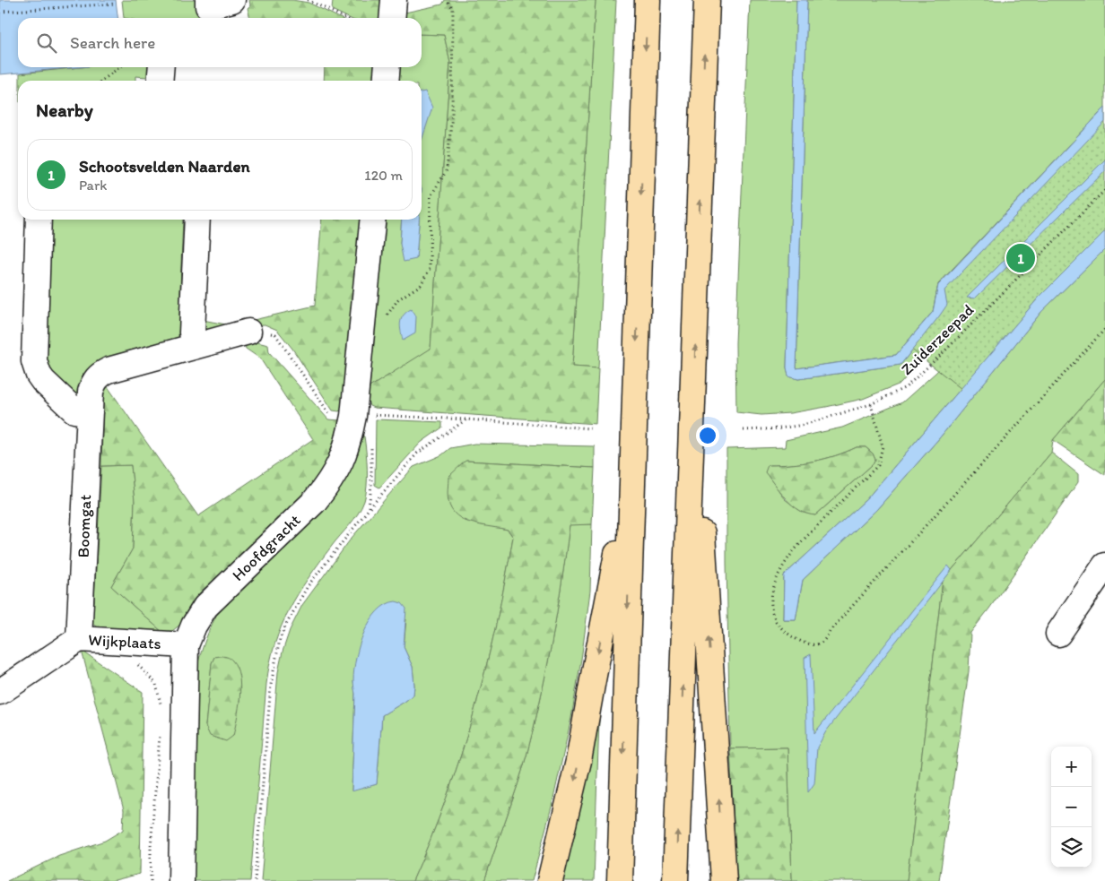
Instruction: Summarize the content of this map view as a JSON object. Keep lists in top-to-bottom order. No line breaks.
{"streets":{"street":["Boomgat","Hoofdgracht","Wijkplaats"],"path":["Zuiderzeepad"]},"crossings":[["Boomgat","Wijkplaats"],["Hoofdgracht","Wijkplaats"]],"page":{"search":"Search here","heading":"Nearby","list":[{"mark":"1","name":"Schootsvelden Naarden","note":"Park","value":"120 m"}],"pins":"1","map_buttons":["+","−"]}}
